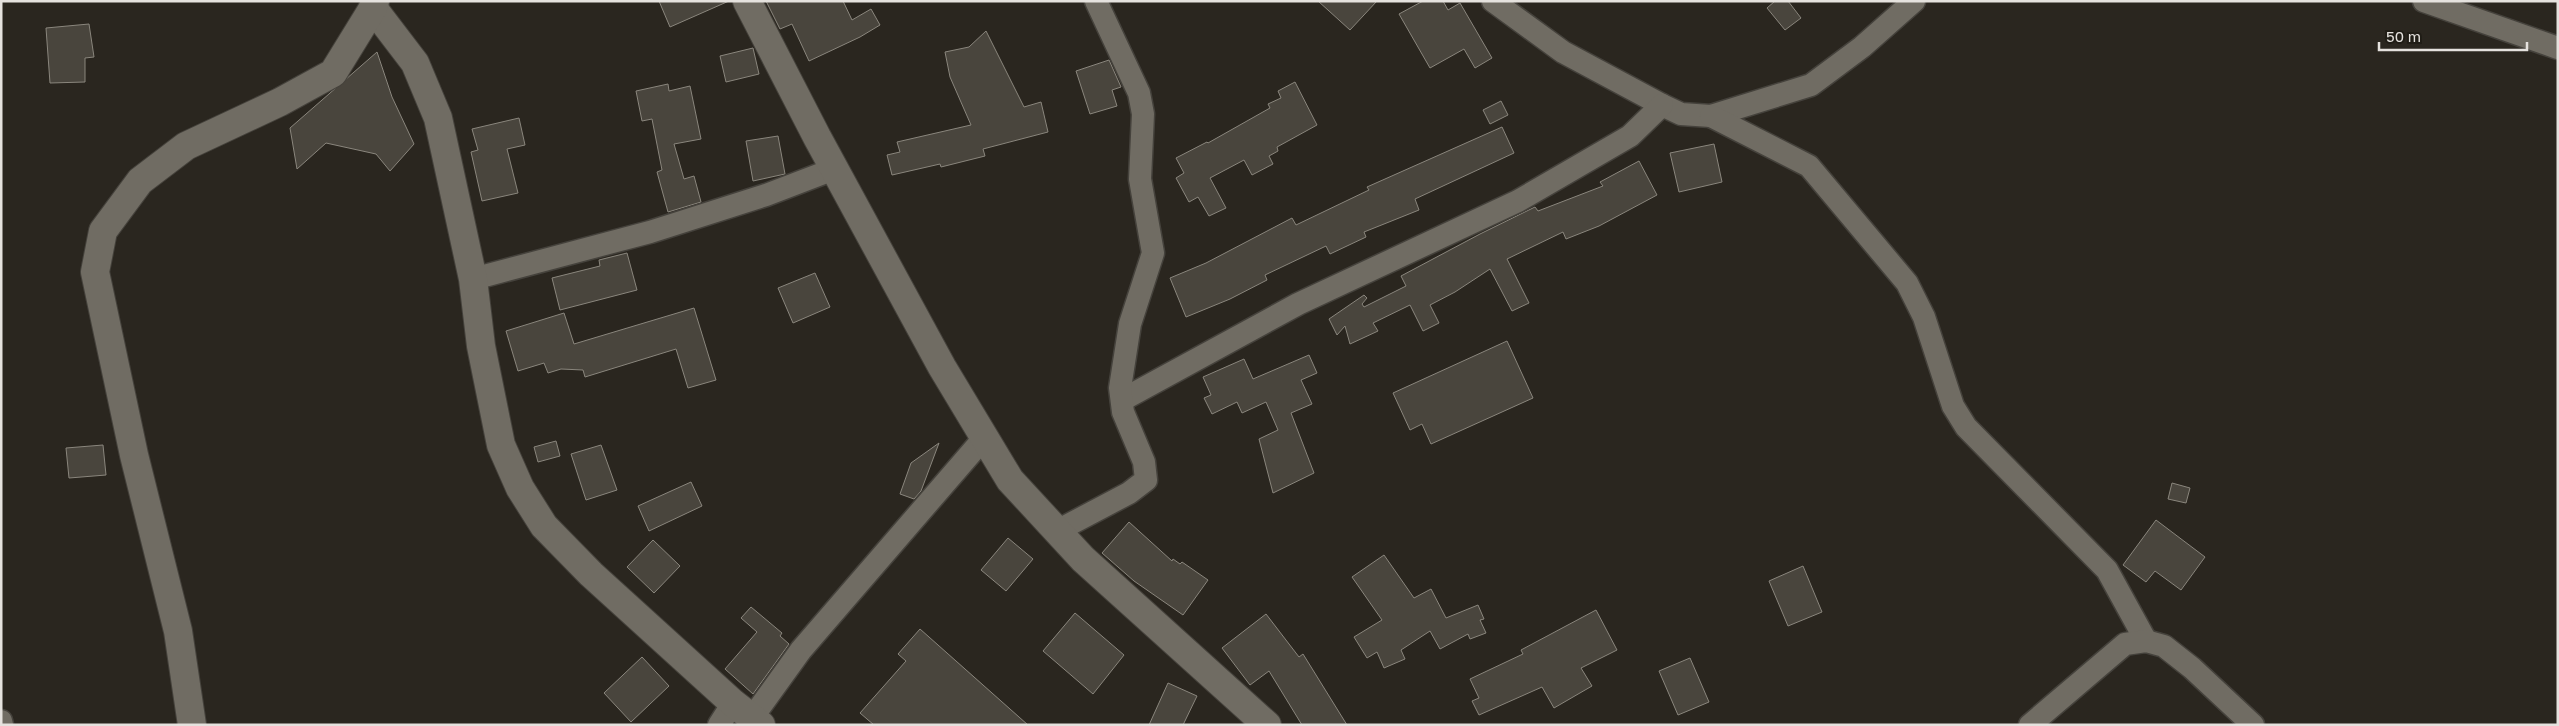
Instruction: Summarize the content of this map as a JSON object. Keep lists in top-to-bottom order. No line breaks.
{"scale_bar":"50 m"}
